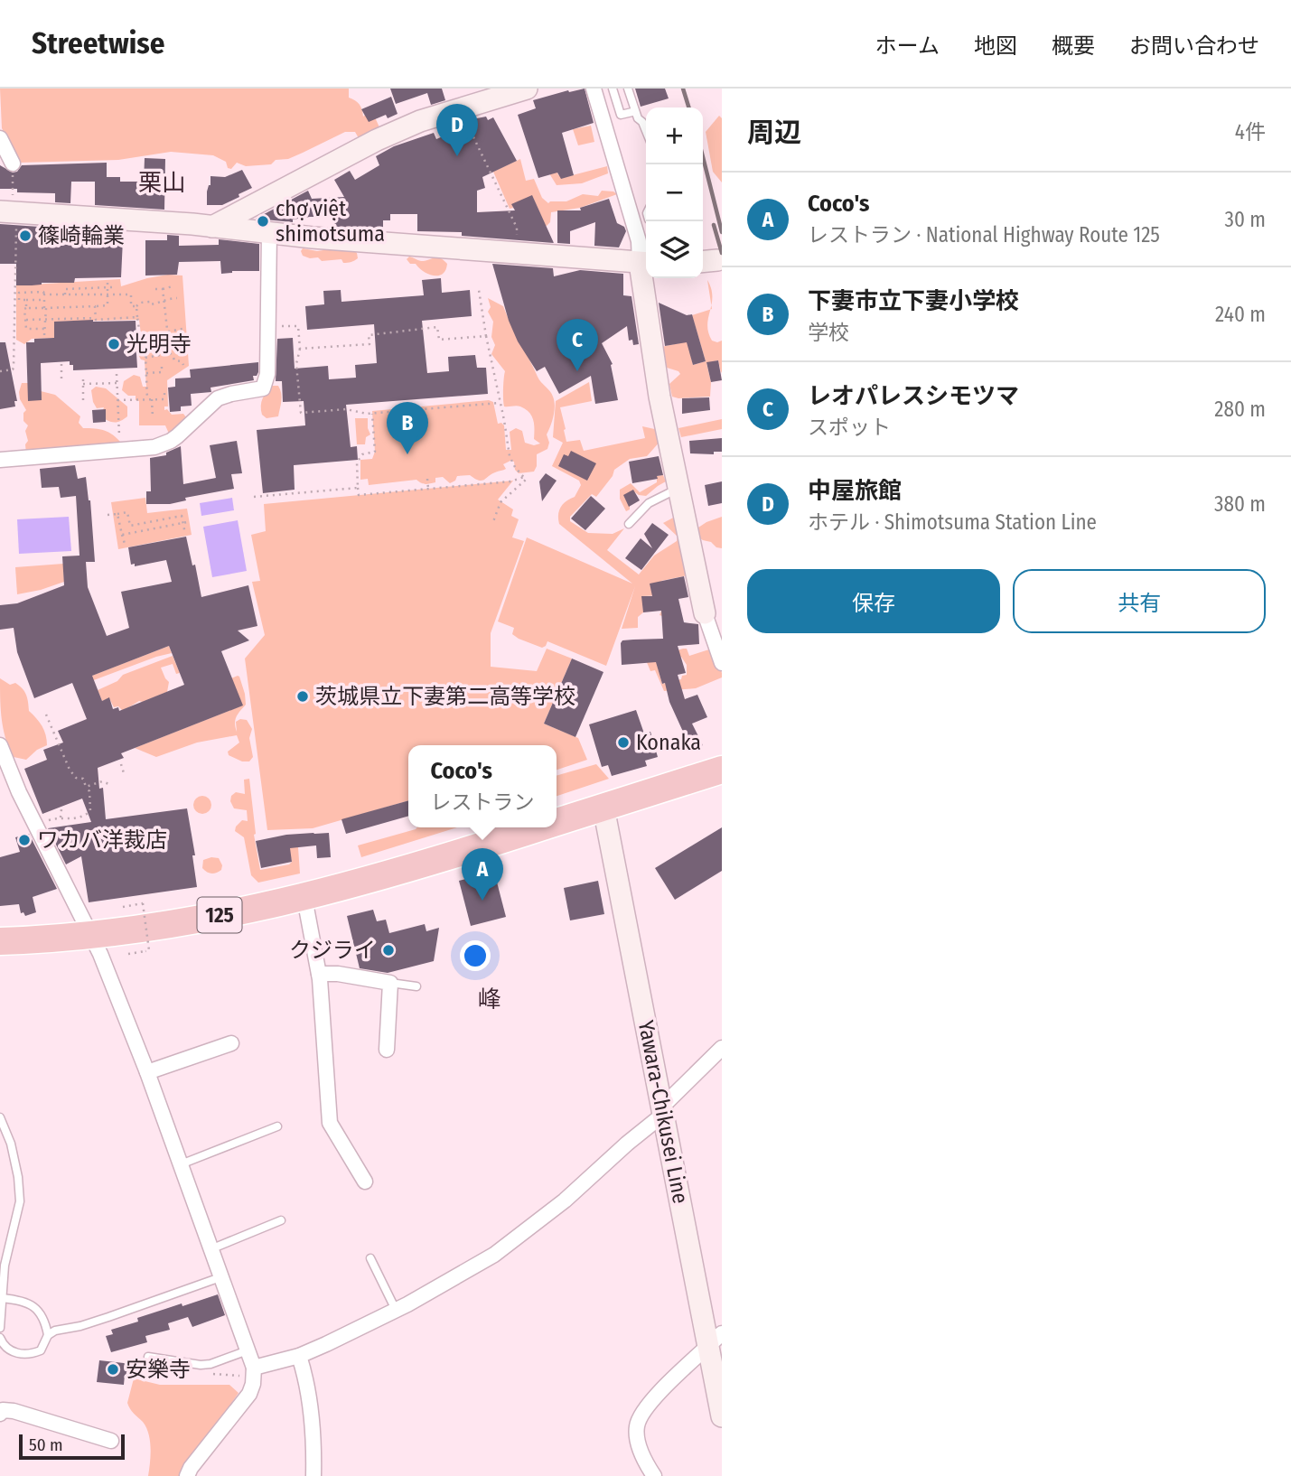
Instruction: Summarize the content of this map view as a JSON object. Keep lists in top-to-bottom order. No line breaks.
{"streets":{"highway":["125"],"main road":["Yawara-Chikusei Line"]},"crossings":[["125","Yawara-Chikusei Line"]],"districts":["栗山","峰"],"places":["chợ việt shimotsuma","篠崎輪業","光明寺","茨城県立下妻第二高等学校","Konaka","ワカバ洋裁店","クジライ","安樂寺"],"scale_bar":"50 m","page":{"header":"Streetwise","nav":["ホーム","地図","概要","お問い合わせ"],"heading":["周辺","4件"],"pins":["D","C","B","A"],"map_buttons":["+","−"],"list":[{"mark":"A","name":"Coco's","note":"レストラン · National Highway Route 125","value":"30 m"},{"mark":"B","name":"下妻市立下妻小学校","note":"学校","value":"240 m"},{"mark":"C","name":"レオパレスシモツマ","note":"スポット","value":"280 m"},{"mark":"D","name":"中屋旅館","note":"ホテル · Shimotsuma Station Line","value":"380 m"}],"buttons":["保存","共有"],"popup":["Coco's","レストラン"],"scale":"50 m"}}
